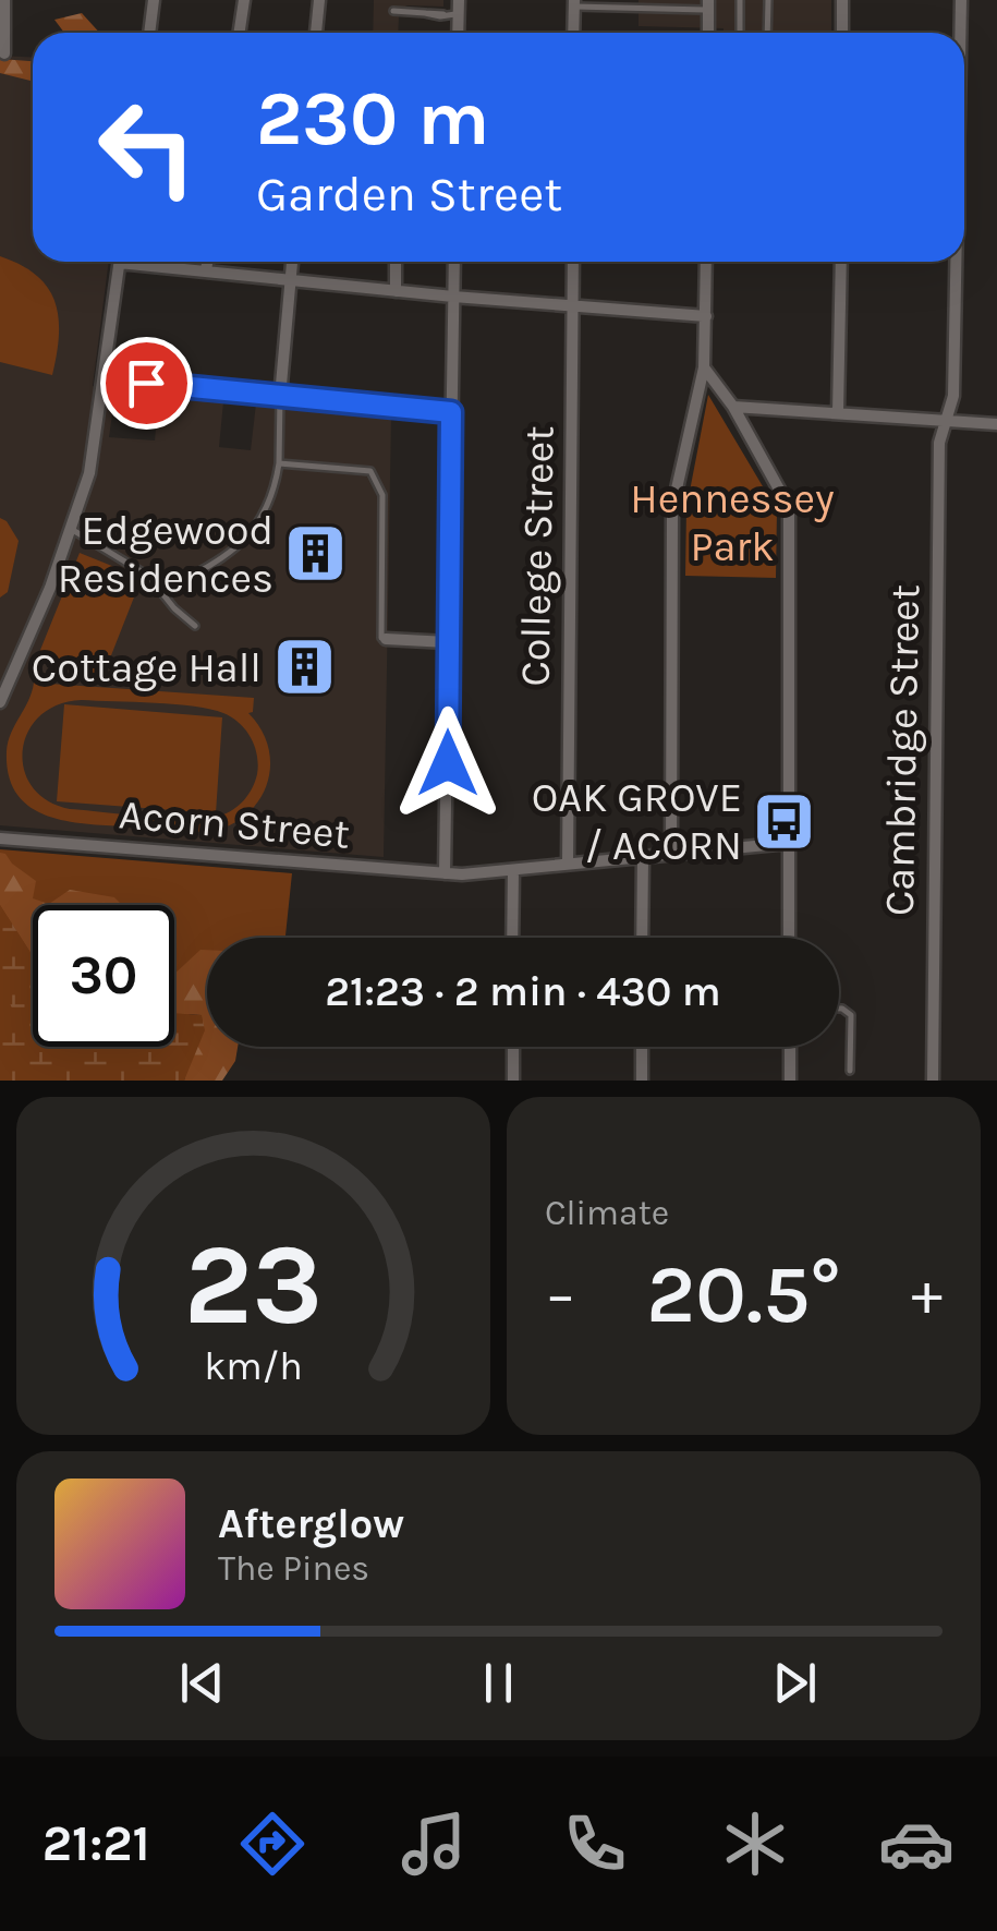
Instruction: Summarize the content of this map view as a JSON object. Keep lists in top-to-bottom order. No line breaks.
{"streets":{"street":["College Street","Cambridge Street","Acorn Street"]},"crossings":[["College Street","Acorn Street"]],"parks":["Hennessey Park"],"places":{"building":["Edgewood Residences","Cottage Hall"],"bus stop":["OAK GROVE / ACORN"]},"page":{"turn":["230 m","Garden Street"],"limit":"30","trip":"21:23 · 2 min · 430 m","tile":"Climate","heat":["−","20.5°","+"],"song":["Afterglow","The Pines"],"tabs":"21:21","gauge":["23","km/h"]}}
